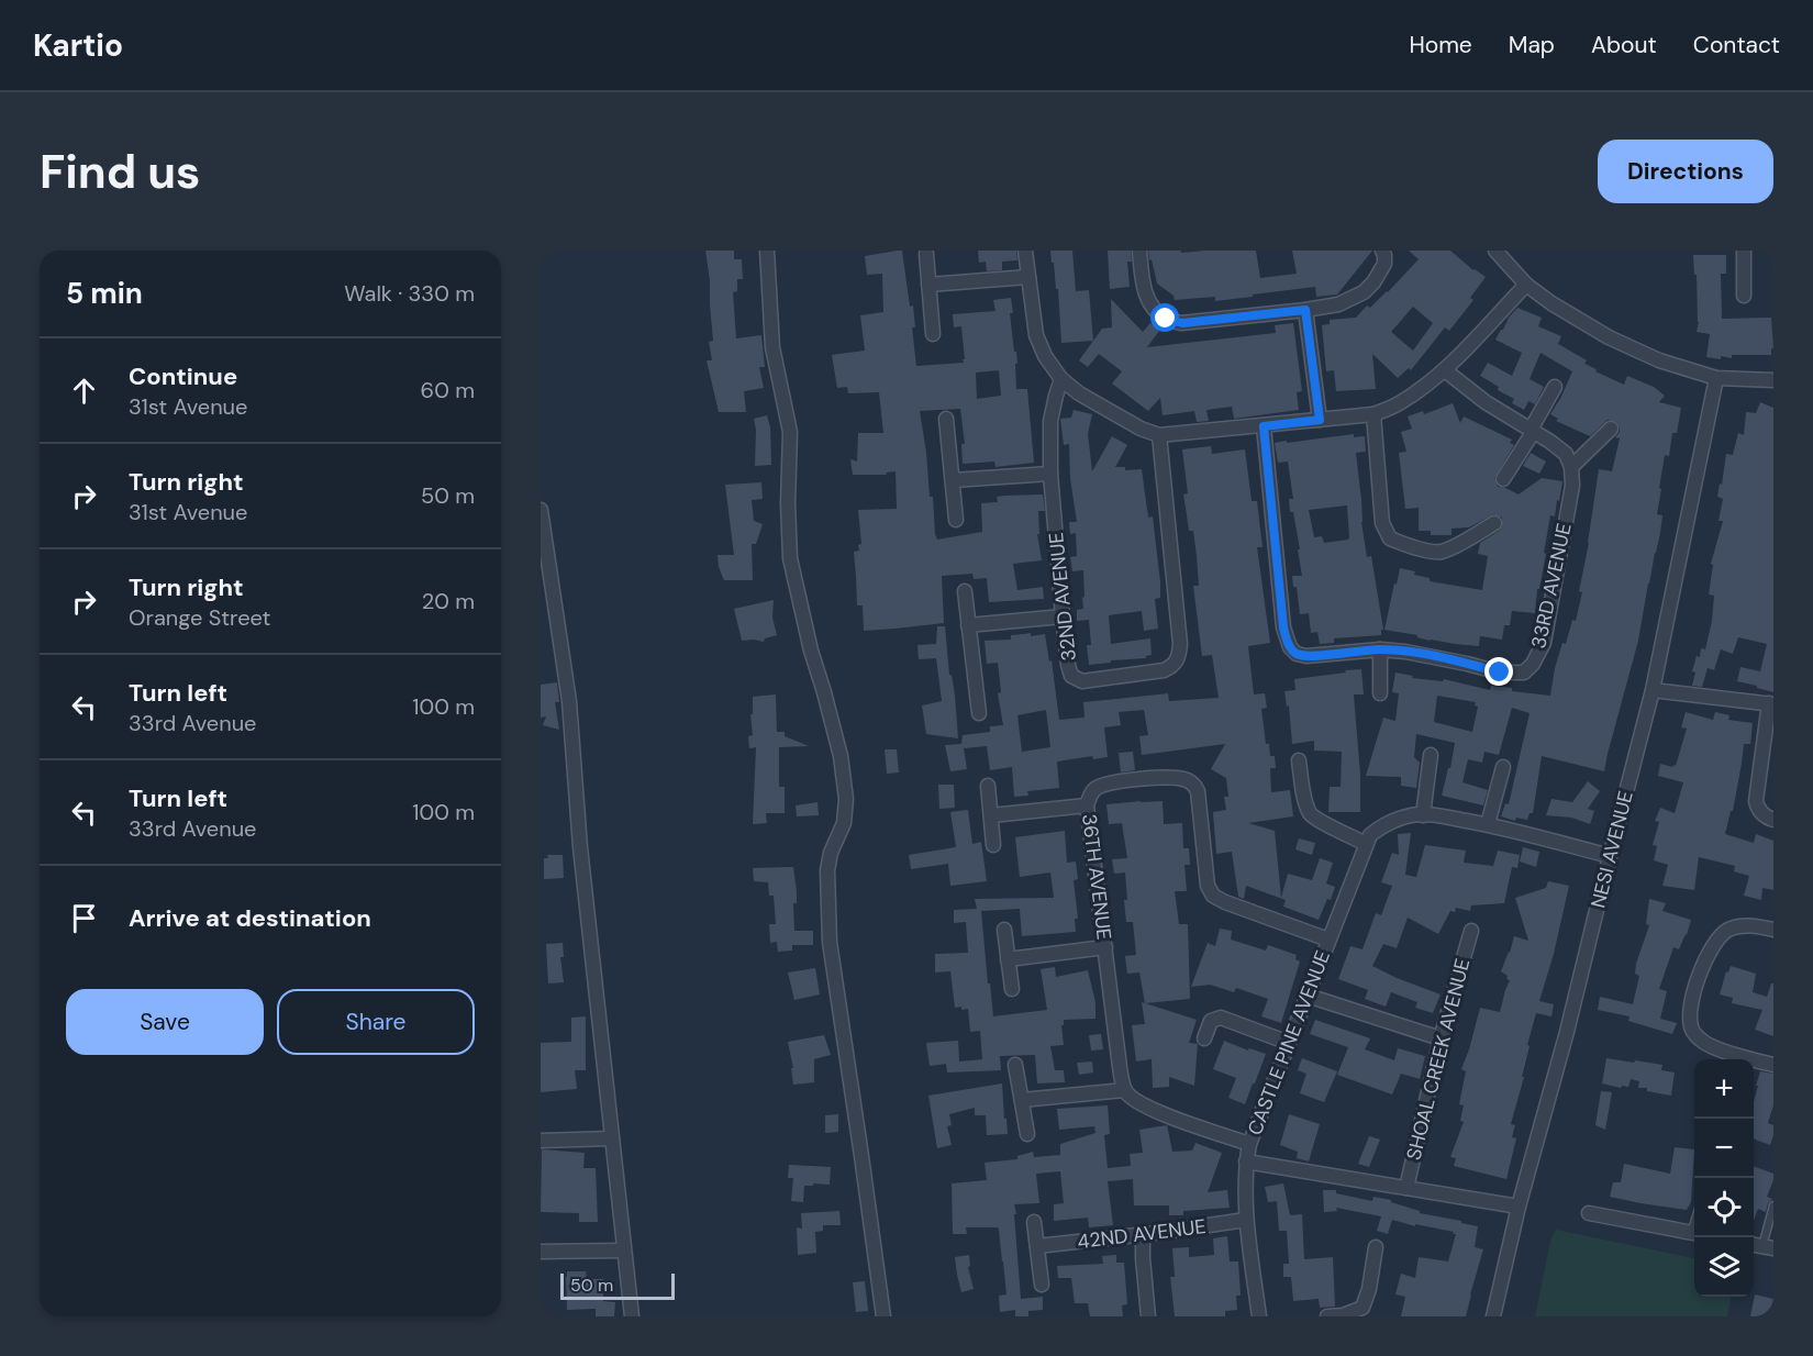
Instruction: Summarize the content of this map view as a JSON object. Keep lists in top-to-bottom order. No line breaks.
{"streets":{"street":["33RD AVENUE","32ND AVENUE","NESI AVENUE","36TH AVENUE","CASTLE PINE AVENUE","SHOAL CREEK AVENUE","42ND AVENUE"]},"crossings":[["NESI AVENUE","CASTLE PINE AVENUE"],["36TH AVENUE","CASTLE PINE AVENUE"],["CASTLE PINE AVENUE","42ND AVENUE"]],"scale_bar":"50 m","page":{"header":"Kartio","nav":["Home","Map","About","Contact"],"buttons":["Directions",["Save","Share"]],"title":"Find us","heading":["5 min","Walk · 330 m"],"list":[["Continue","31st Avenue","60 m"],["Turn right","31st Avenue","50 m"],["Turn right","Orange Street","20 m"],["Turn left","33rd Avenue","100 m"],["Turn left","33rd Avenue","100 m"],"Arrive at destination"],"map_buttons":["+","−"],"scale":"50 m"}}
